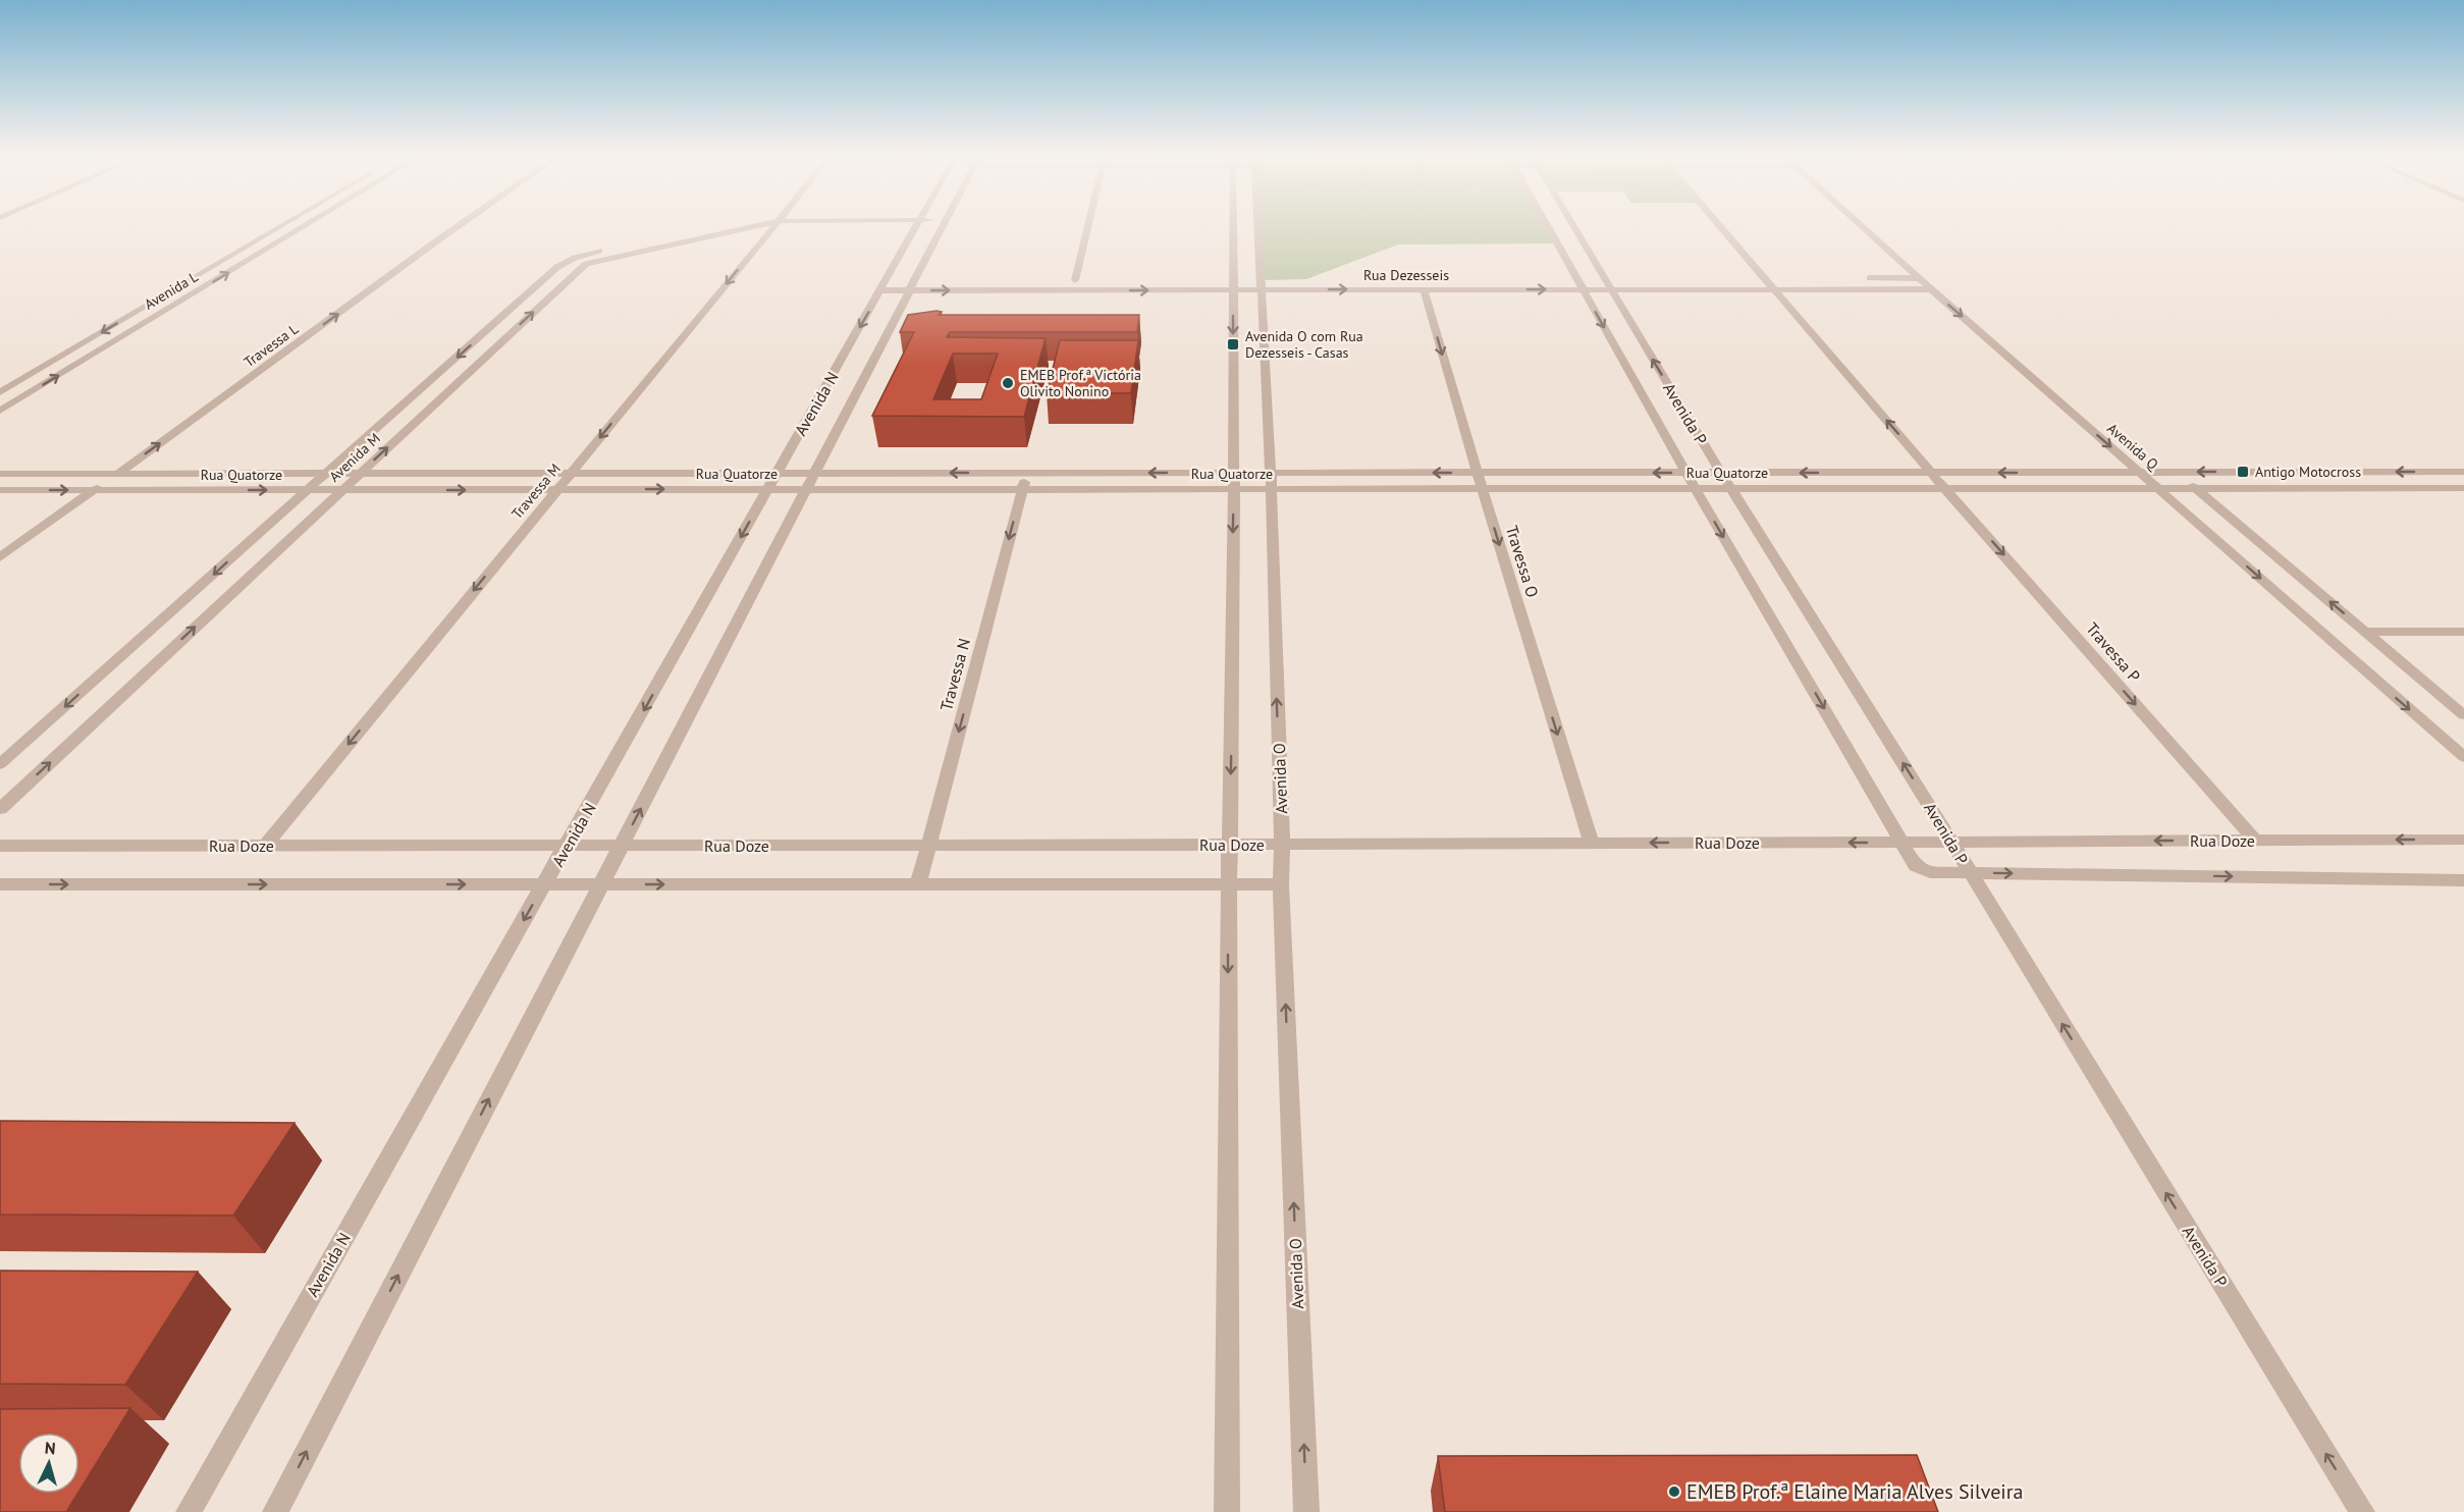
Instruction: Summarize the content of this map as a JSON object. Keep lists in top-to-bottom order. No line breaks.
{"streets":{"street":["Rua Dezesseis","Avenida L","Travessa L","Avenida N","Avenida P","Avenida Q","Avenida M","Rua Quatorze","Travessa M","Travessa O","Travessa P","Travessa N","Avenida O","Rua Doze"]},"crossings":[["Rua Dezesseis","Avenida N"],["Rua Dezesseis","Avenida P"],["Rua Dezesseis","Avenida Q"],["Rua Dezesseis","Travessa O"],["Rua Dezesseis","Avenida O"],["Travessa L","Rua Quatorze"],["Avenida N","Rua Quatorze"],["Avenida N","Rua Doze"],["Avenida P","Rua Quatorze"],["Avenida P","Rua Doze"],["Avenida Q","Rua Quatorze"],["Avenida M","Rua Quatorze"],["Rua Quatorze","Travessa M"],["Rua Quatorze","Travessa O"],["Rua Quatorze","Travessa P"],["Rua Quatorze","Travessa N"],["Rua Quatorze","Avenida O"],["Travessa M","Rua Doze"],["Travessa O","Rua Doze"],["Travessa P","Rua Doze"],["Travessa N","Rua Doze"],["Avenida O","Rua Doze"]],"one_way":["Travessa L","Travessa M","Travessa O","Travessa P","Travessa N"],"places":{"transit":["Avenida O com Rua Dezesseis - Casas","Antigo Motocross"],"other":["EMEB Prof.ª Victória Olivito Nonino","EMEB Prof.ª Elaine Maria Alves Silveira"]},"north":"top"}
